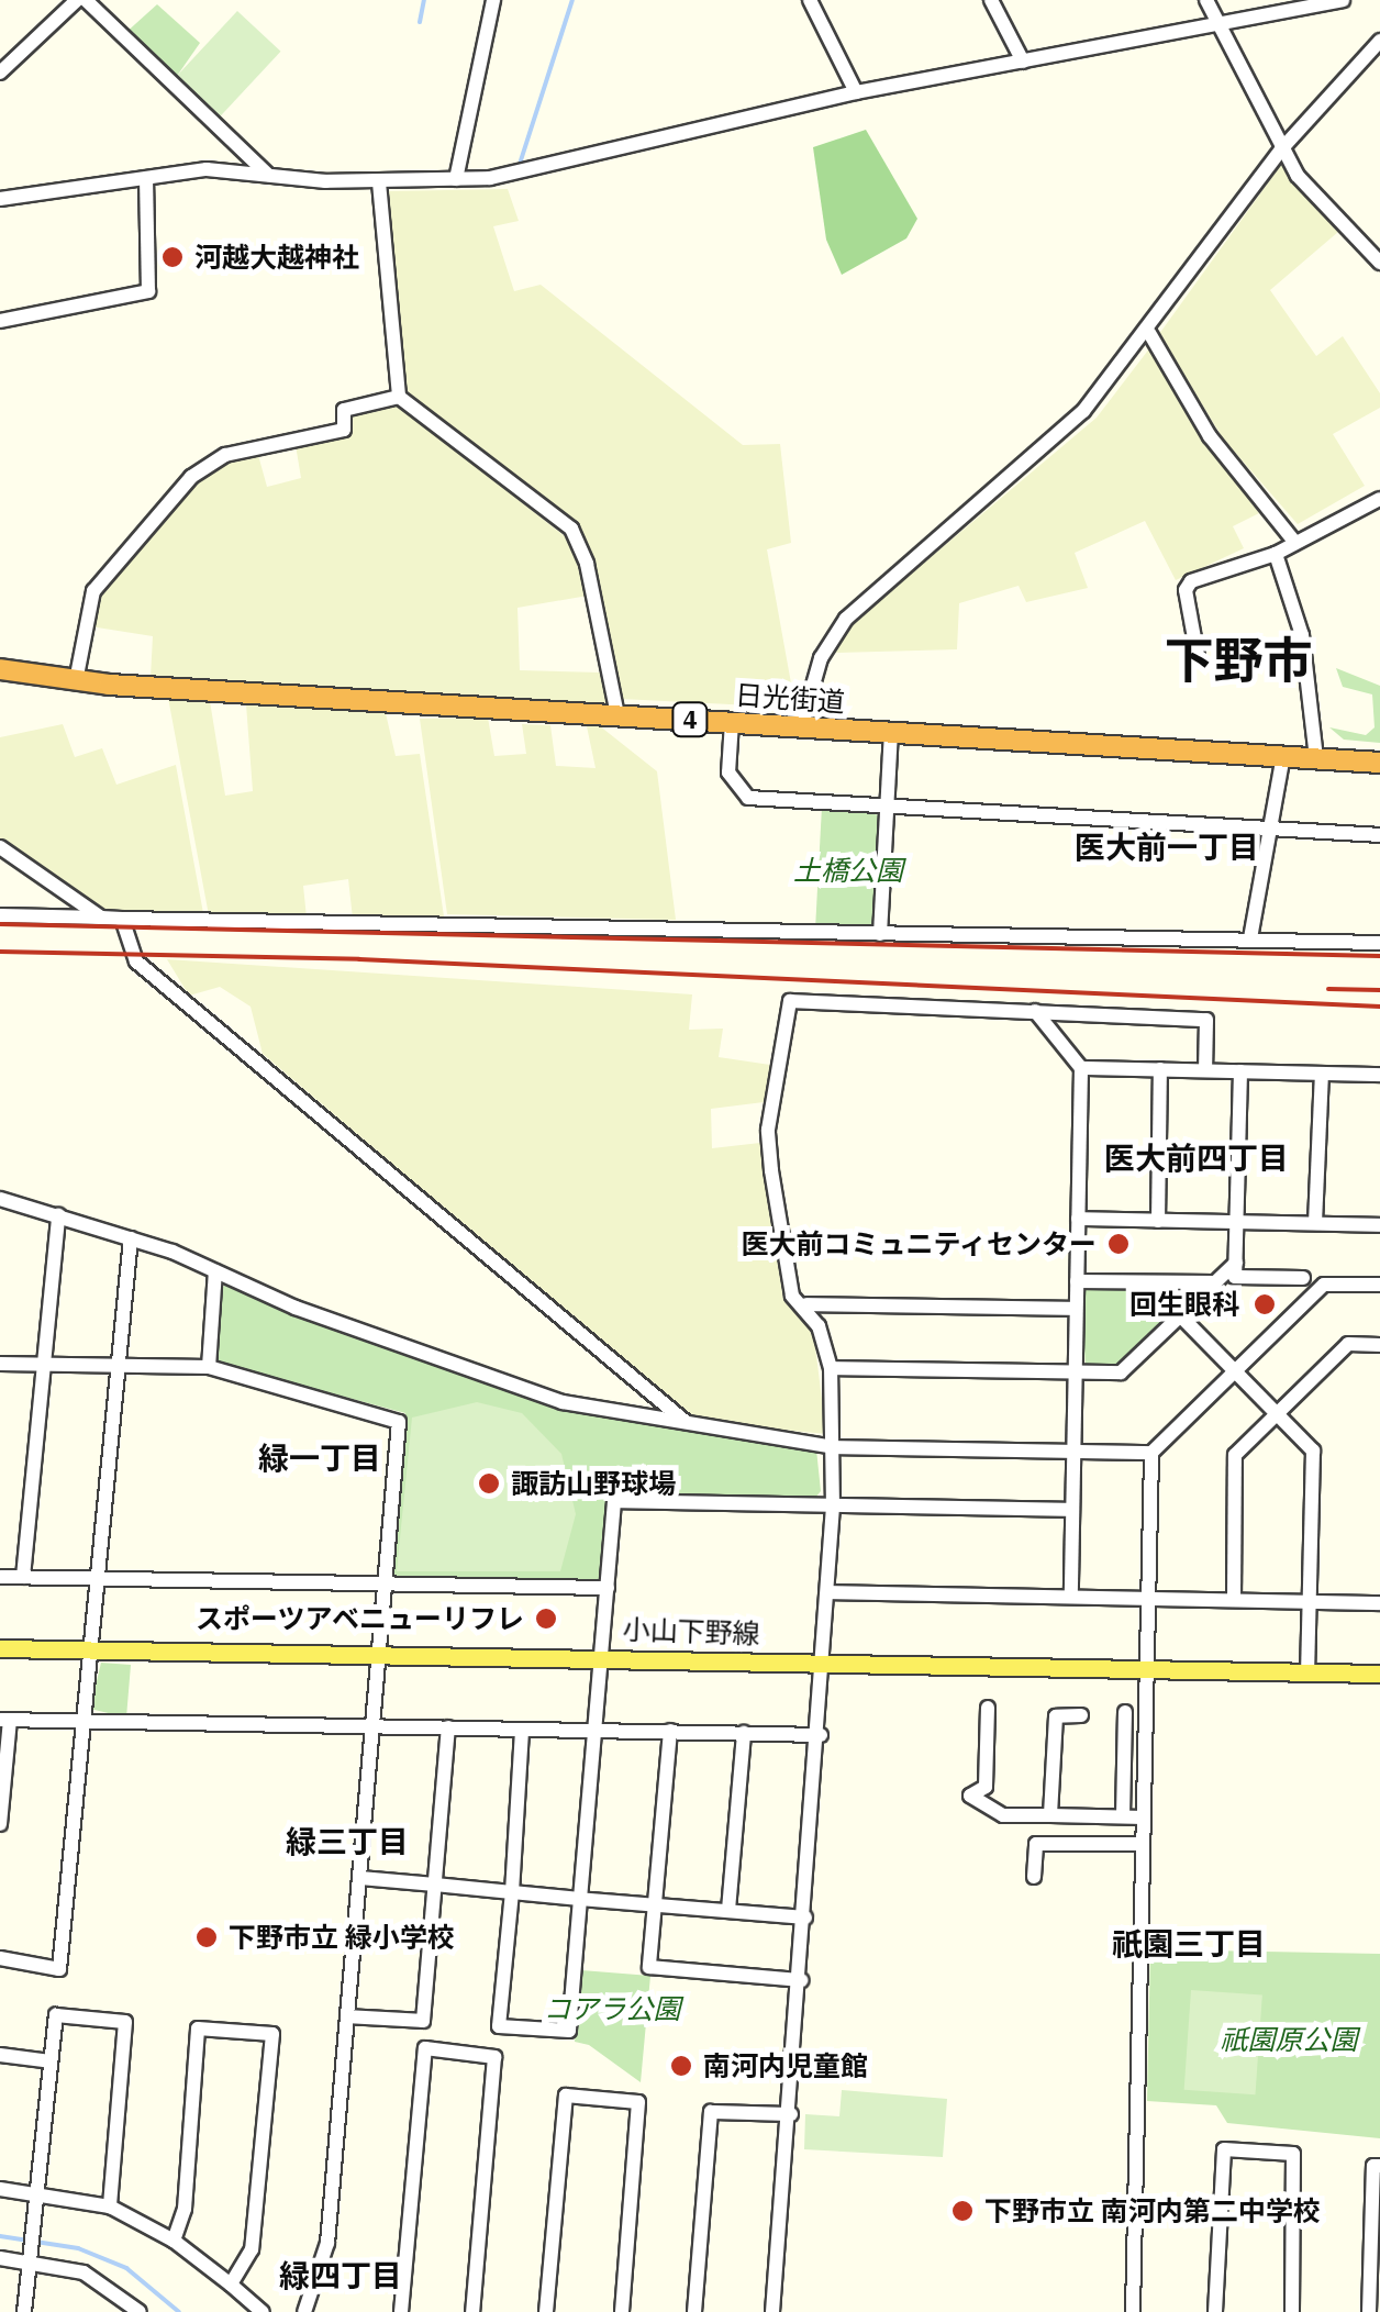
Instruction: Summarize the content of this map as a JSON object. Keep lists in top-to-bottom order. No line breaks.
{"streets":{"highway":["日光街道","4"],"main road":["小山下野線"]},"districts":["下野市","医大前一丁目","医大前四丁目","緑一丁目","緑三丁目","祇園三丁目","緑四丁目"],"parks":["土橋公園","コアラ公園","祇園原公園"],"places":["河越大越神社","医大前コミュニティセンター","回生眼科","諏訪山野球場","スポーツアベニューリフレ","下野市立 緑小学校","南河内児童館","下野市立 南河内第二中学校"]}
